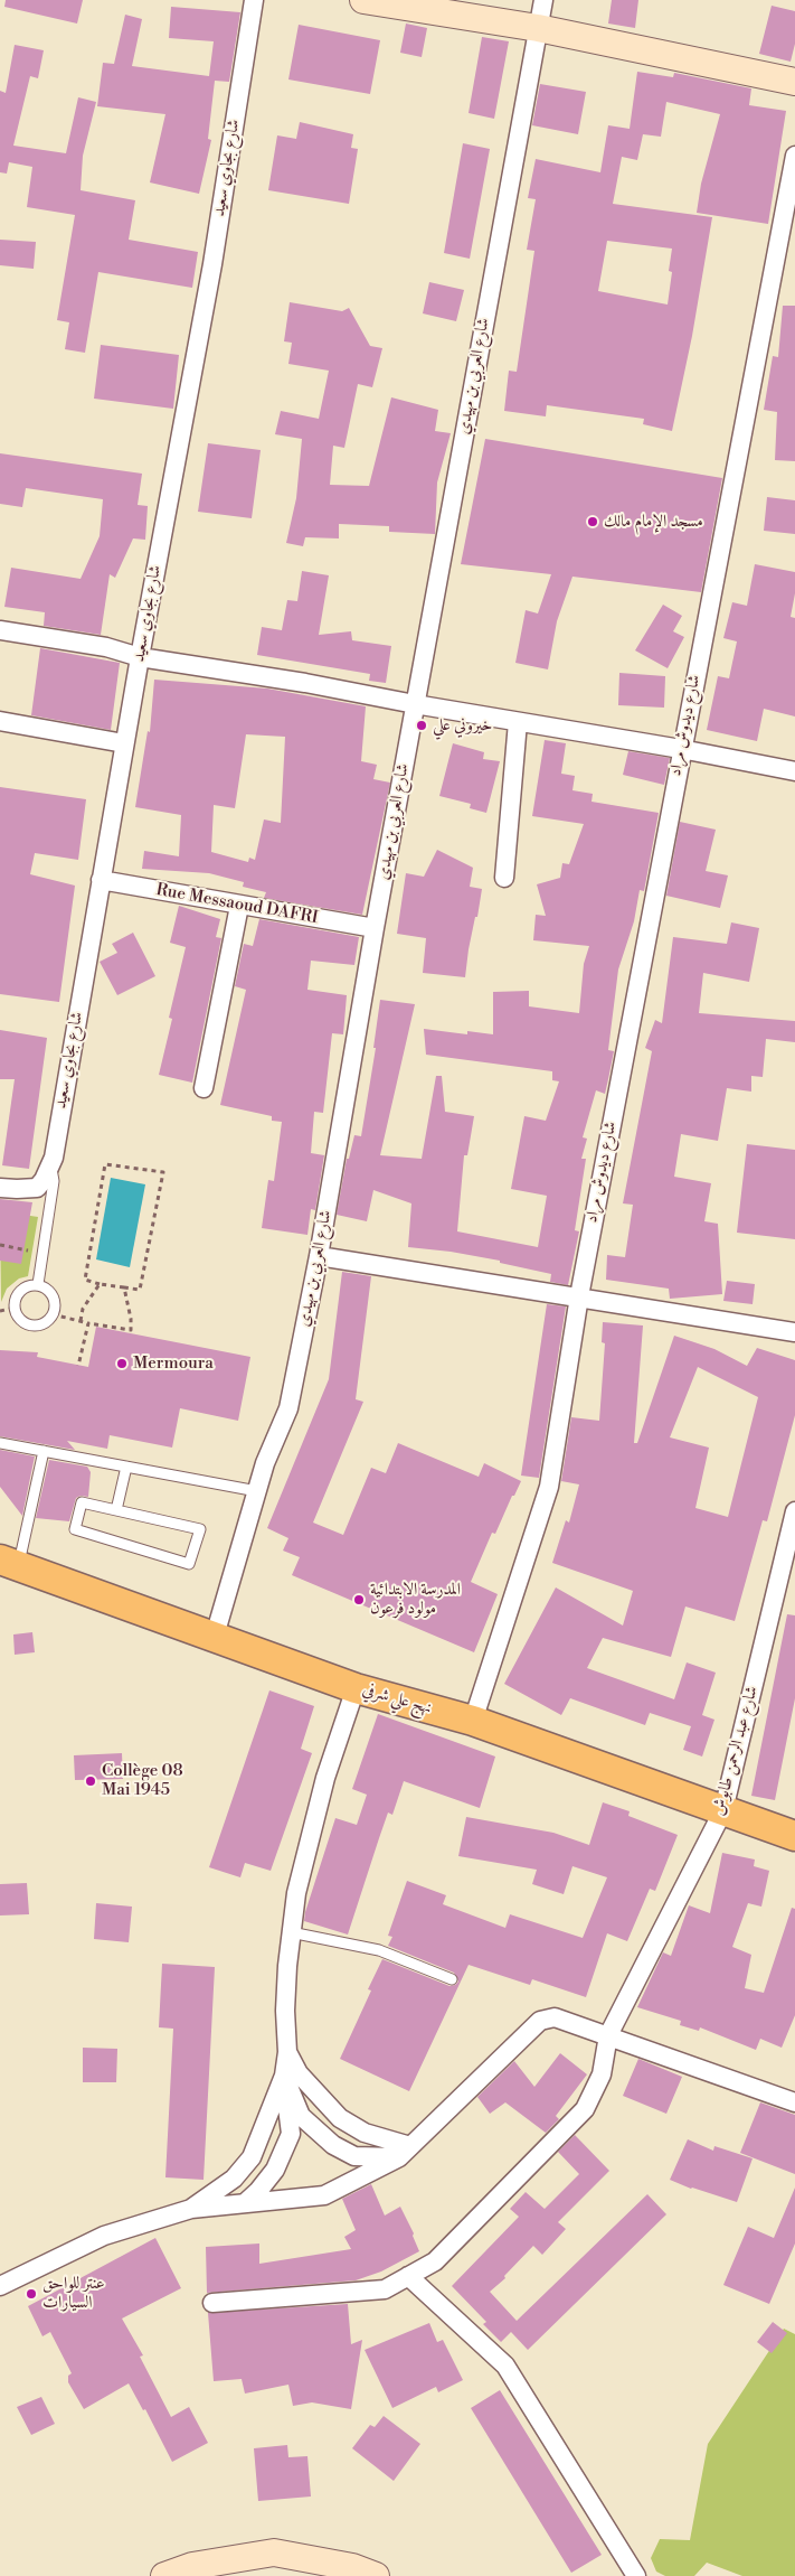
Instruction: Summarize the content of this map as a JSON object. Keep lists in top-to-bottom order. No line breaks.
{"streets":{"main road":["نهج علي شرفي"],"street":["شارع بجاوي سعيد","شارع العربي بن مهيدي","شارع ديدوش مراد","Rue Messaoud DAFRI","شارع عبد الرحمن طابوش"]},"crossings":[["شارع بجاوي سعيد","Rue Messaoud DAFRI"],["شارع العربي بن مهيدي","Rue Messaoud DAFRI"],["شارع العربي بن مهيدي","نهج علي شرفي"],["شارع ديدوش مراد","نهج علي شرفي"],["نهج علي شرفي","شارع عبد الرحمن طابوش"]],"places":["مسجد الإمام مالك","خيروني علي","Mermoura","المدرسة الابتدائية مولود فرعون","Collège 08 Mai 1945","عنتر للواحق السيارات"]}
